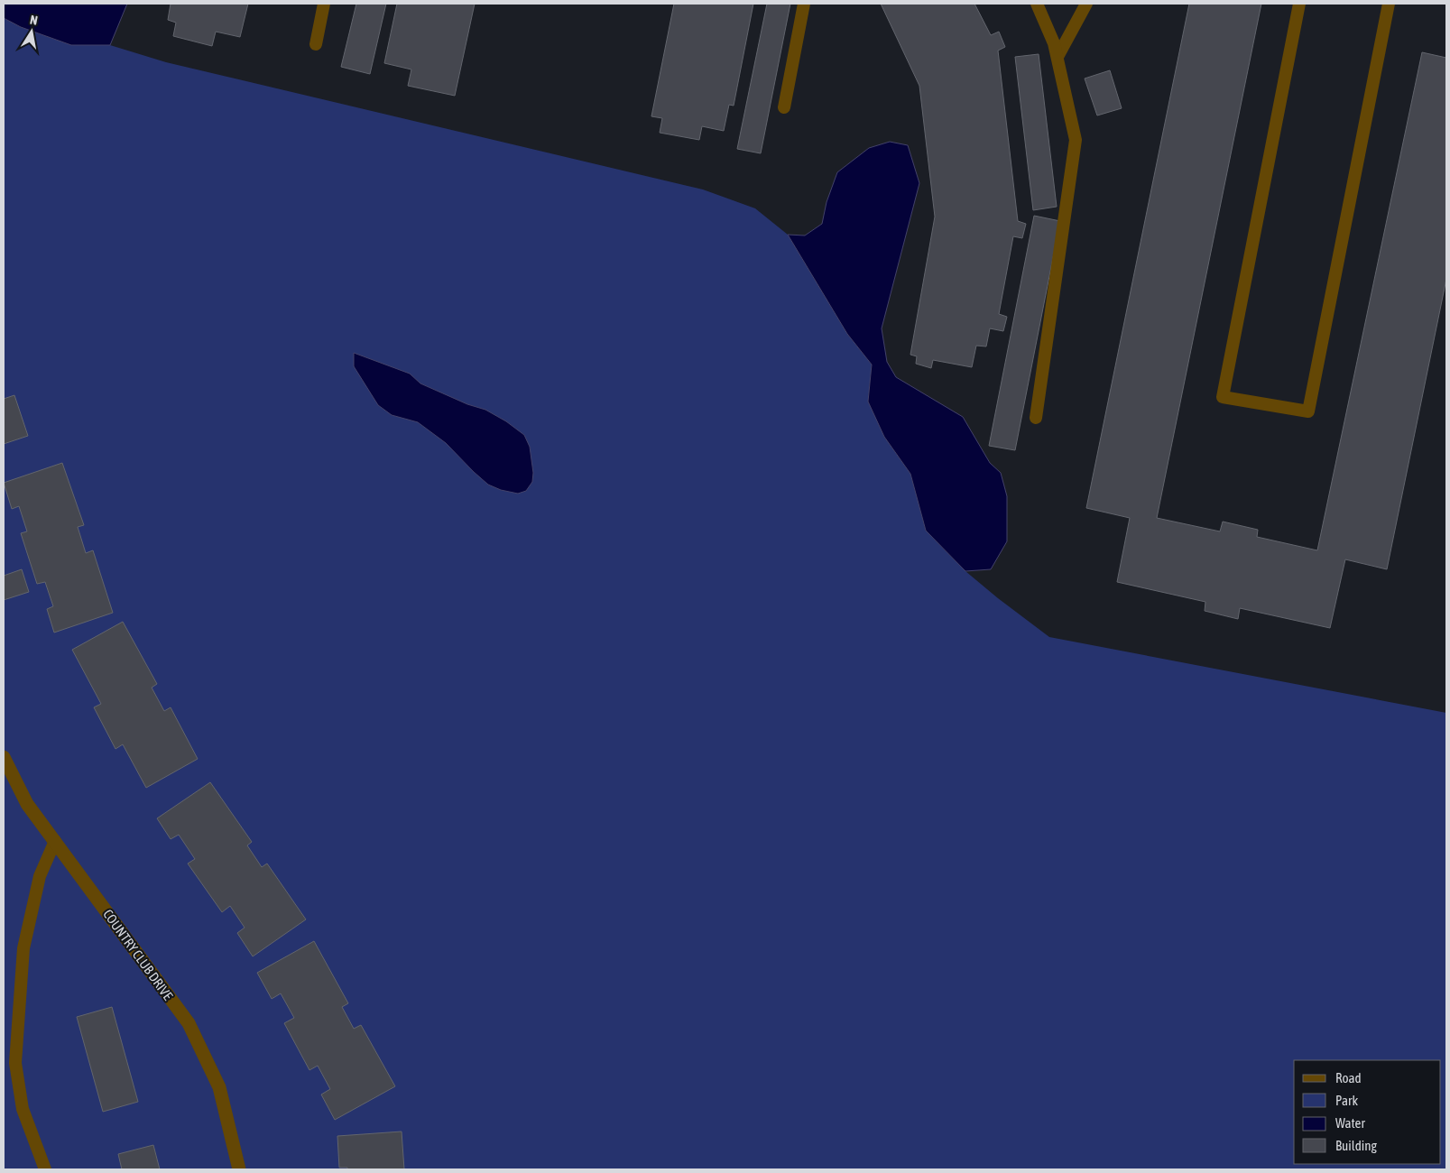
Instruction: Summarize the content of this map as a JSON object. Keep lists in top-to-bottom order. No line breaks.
{"streets":{"street":["COUNTRY CLUB DRIVE"]},"legend":["Road","Park","Water","Building"],"north":"top"}
